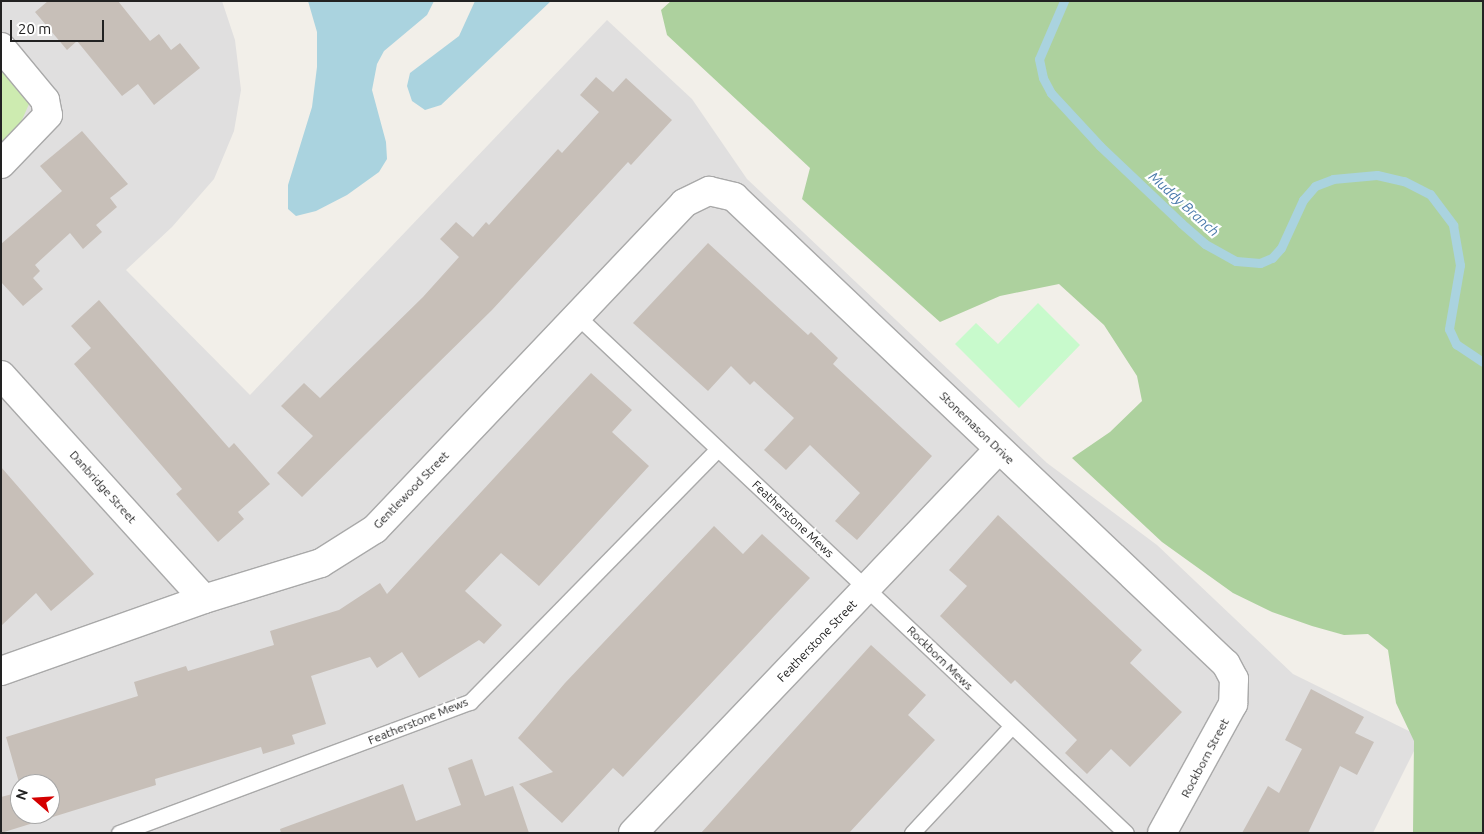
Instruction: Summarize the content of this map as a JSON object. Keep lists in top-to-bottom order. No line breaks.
{"streets":{"street":["Stonemason Drive","Danbridge Street","Gentlewood Street","Featherstone Street","Rockborn Street"],"lane":["Featherstone Mews","Rockborn Mews"]},"crossings":[["Stonemason Drive","Gentlewood Street"],["Stonemason Drive","Featherstone Street"],["Stonemason Drive","Rockborn Street"],["Danbridge Street","Gentlewood Street"],["Gentlewood Street","Featherstone Mews"],["Featherstone Mews","Featherstone Street"],["Featherstone Mews","Rockborn Mews"],["Featherstone Street","Rockborn Mews"]],"water":["Muddy Branch"],"scale_bar":"20 m","north":"left"}
